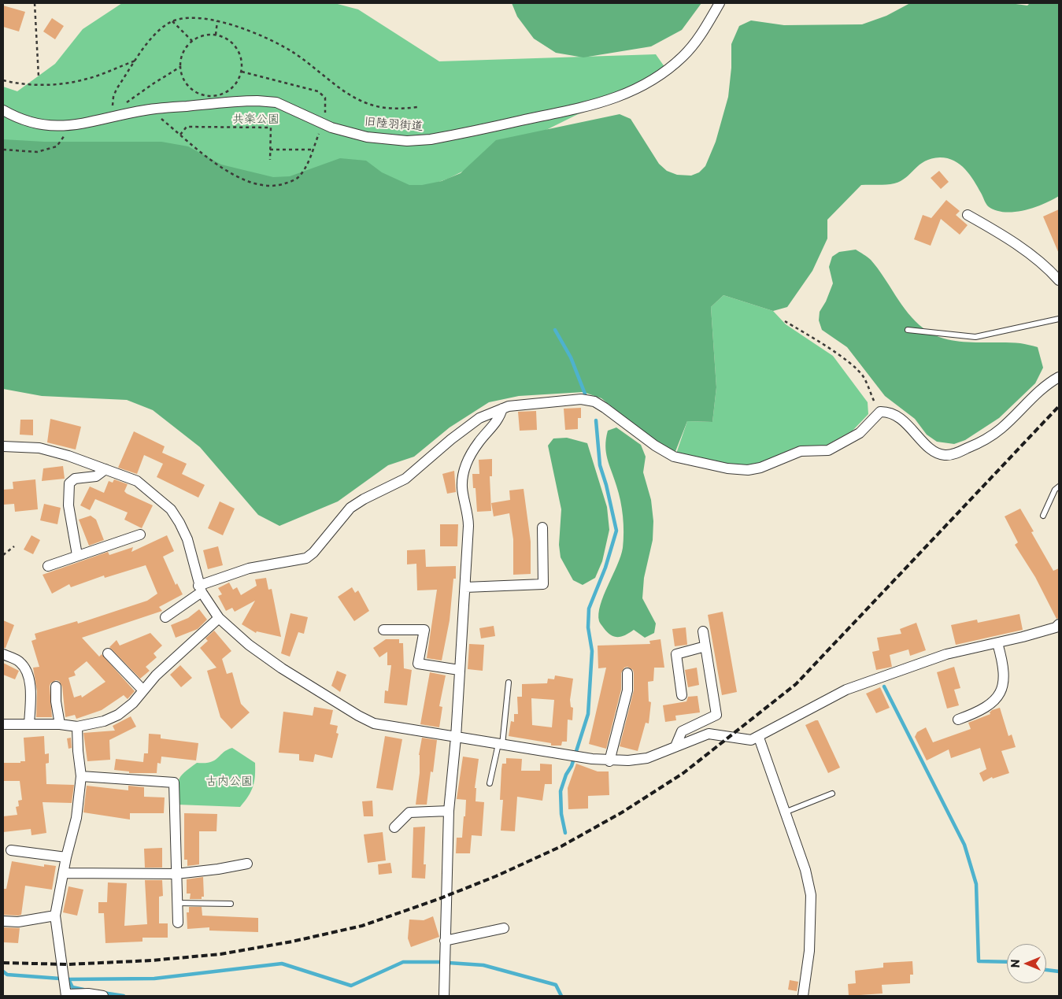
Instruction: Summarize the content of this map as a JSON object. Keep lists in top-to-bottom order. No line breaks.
{"streets":{"street":["旧陸羽街道"]},"parks":["共楽公園","古内公園"],"north":"left"}
